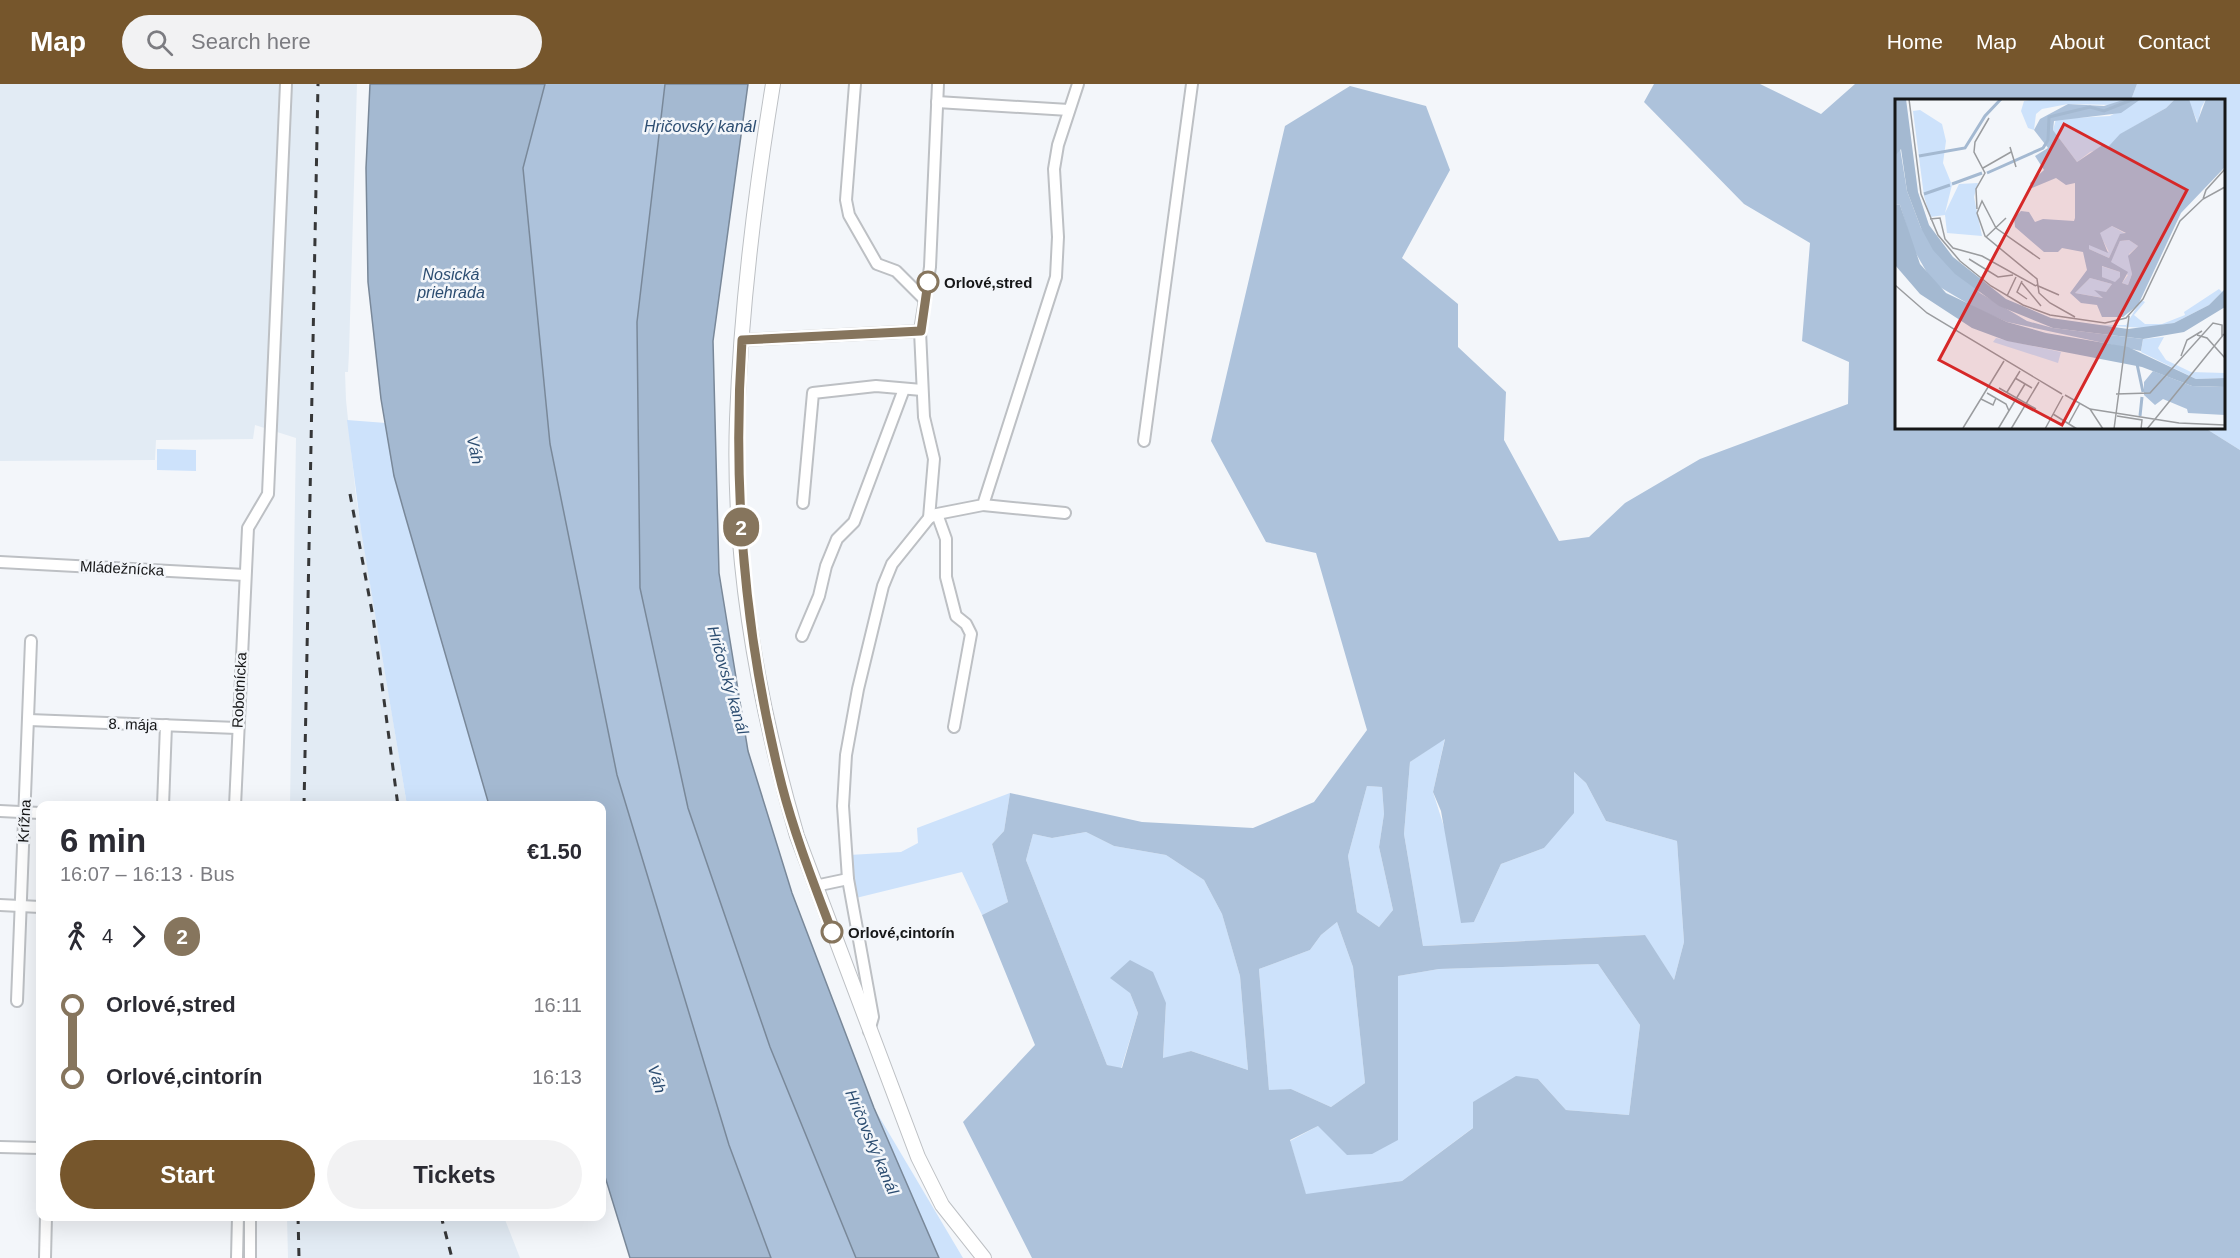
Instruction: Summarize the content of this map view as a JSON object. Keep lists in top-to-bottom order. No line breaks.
{"streets":{"street":["Mládežnícka","Robotnícka","8. mája","Krížna"]},"crossings":[["Mládežnícka","Robotnícka"],["Robotnícka","8. mája"],["8. mája","Krížna"]],"water":["Hričovský kanál","Nosická priehrada","Váh"],"places":["Orlové,stred","Orlové,cintorín"],"lines":["bus line 2"],"page":{"header":"Map","search":"Search here","nav":["Home","Map","About","Contact"],"on_map":"2","heading":["6 min","16:07 – 16:13 · Bus","€1.50"],"legs":["4","2"],"list":[{"name":"Orlové,stred","value":"16:11"},{"name":"Orlové,cintorín","value":"16:13"}],"buttons":["Start","Tickets"]}}
